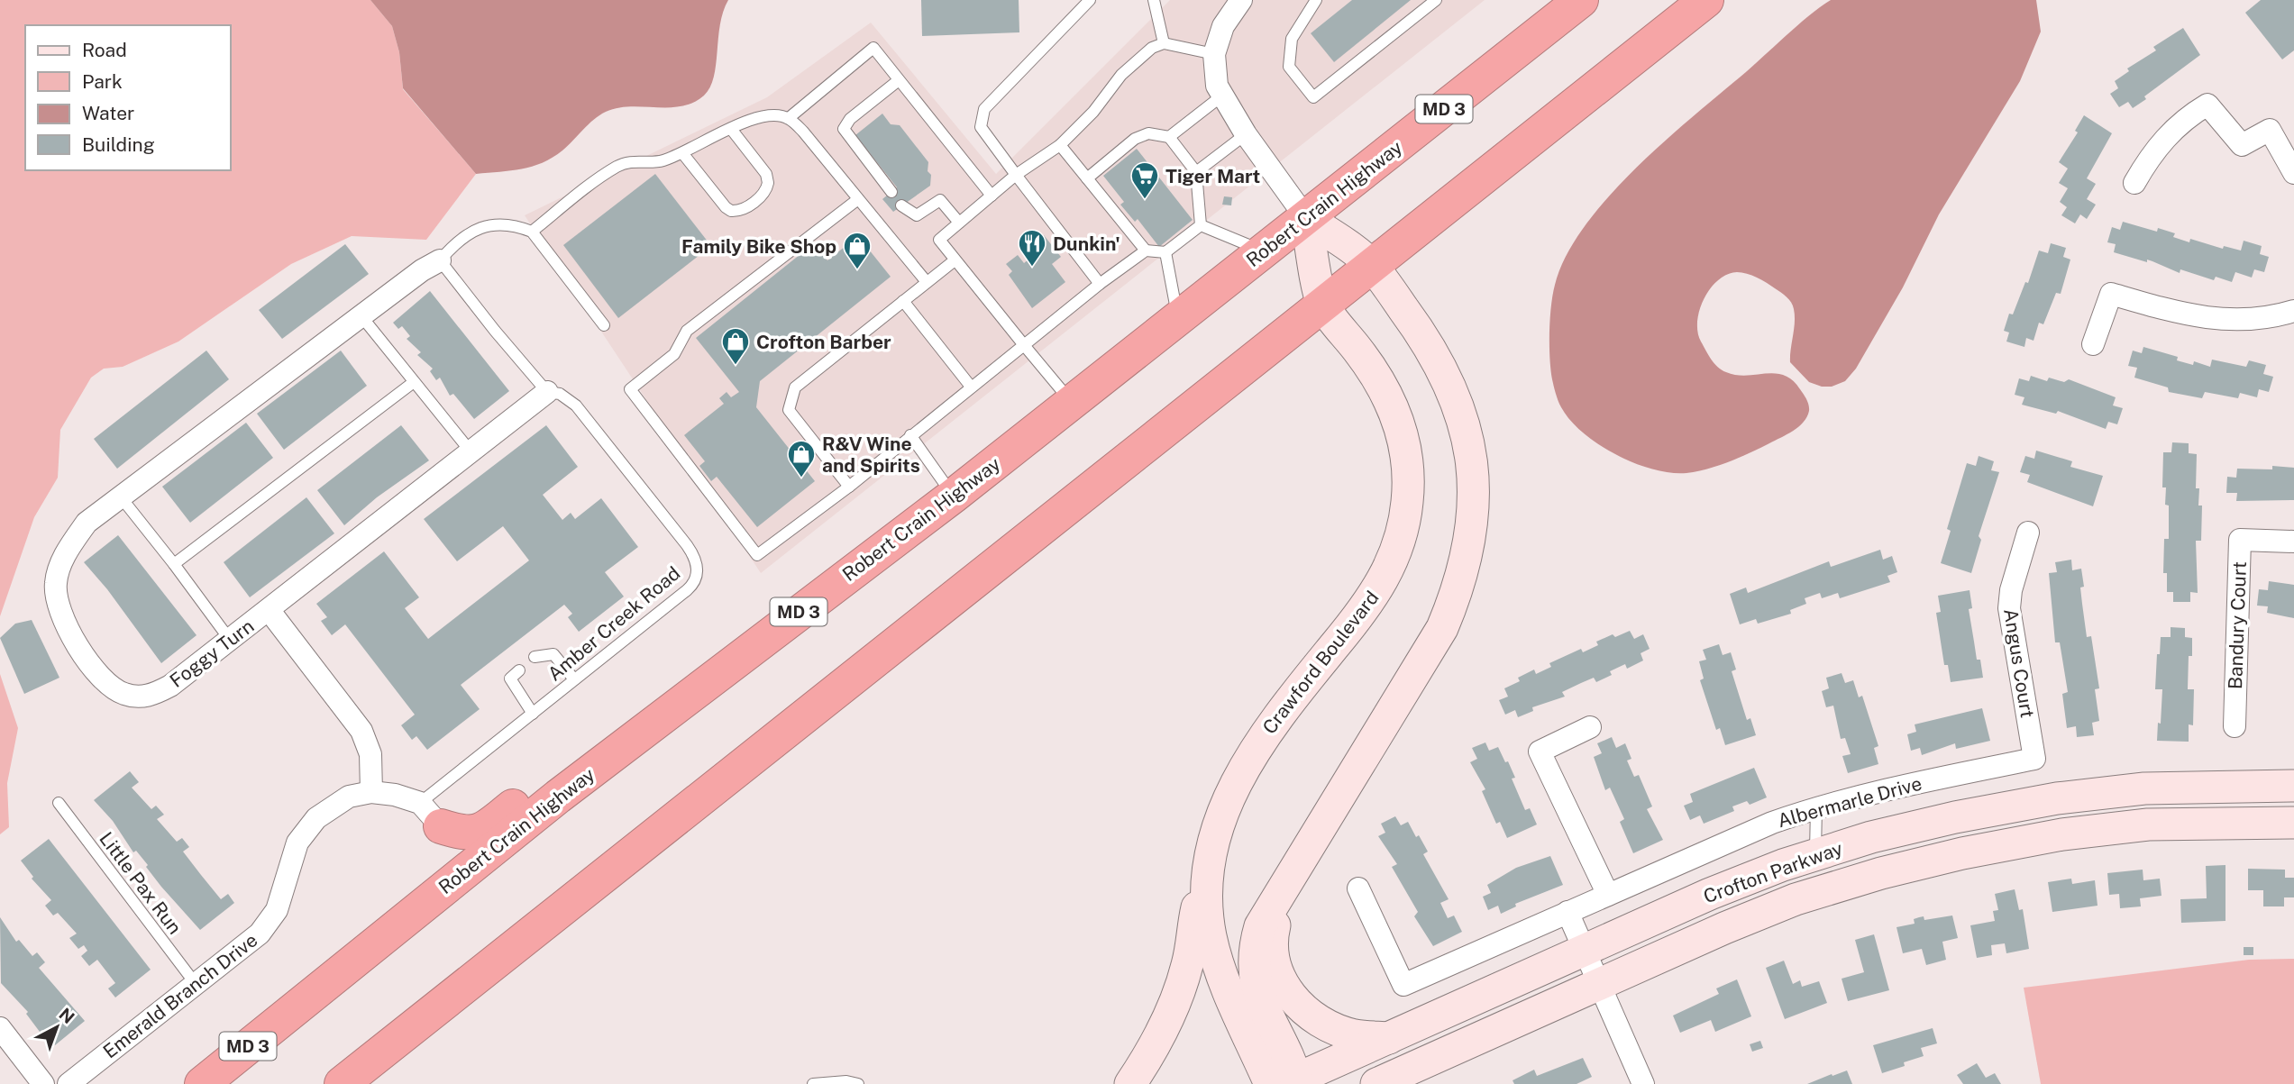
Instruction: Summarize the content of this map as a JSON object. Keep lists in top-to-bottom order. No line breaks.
{"streets":{"highway":["MD 3","Robert Crain Highway"],"street":["Bandury Court","Foggy Turn","Crawford Boulevard","Angus Court","Albermarle Drive","Crofton Parkway","Emerald Branch Drive"],"lane":["Amber Creek Road","Little Pax Run"]},"crossings":[["Robert Crain Highway","Crawford Boulevard"],["Amber Creek Road","Foggy Turn"],["Crawford Boulevard","Crofton Parkway"],["Angus Court","Albermarle Drive"],["Little Pax Run","Emerald Branch Drive"]],"places":{"supermarket":["Tiger Mart"],"restaurant":["Dunkin'"],"shop":["Family Bike Shop","Crofton Barber","R&V Wine and Spirits"]},"legend":["Road","Park","Water","Building"],"north":"top right"}
